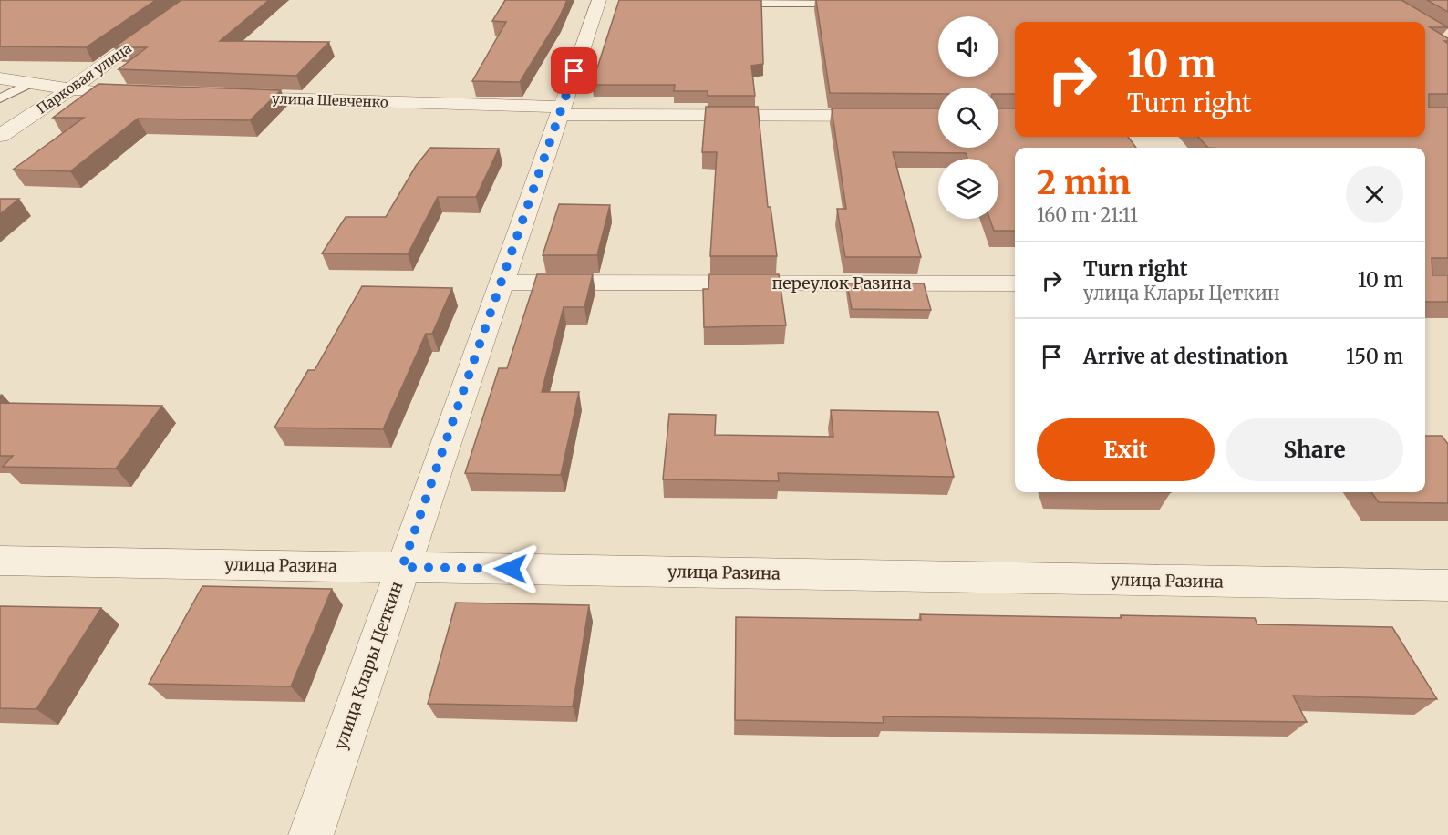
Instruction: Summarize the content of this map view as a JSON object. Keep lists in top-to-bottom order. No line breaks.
{"streets":{"street":["Парковая улица","улица Шевченко","переулок Разина","улица Разина","улица Клары Цеткин"]},"crossings":[["улица Шевченко","улица Клары Цеткин"],["переулок Разина","улица Клары Цеткин"],["улица Разина","улица Клары Цеткин"]],"page":{"turn":["10 m","Turn right"],"heading":["2 min","160 m · 21:11"],"list":[{"name":"Turn right","note":"улица Клары Цеткин","value":"10 m"},{"name":"Arrive at destination","value":"150 m"}],"buttons":["Exit","Share"]}}
